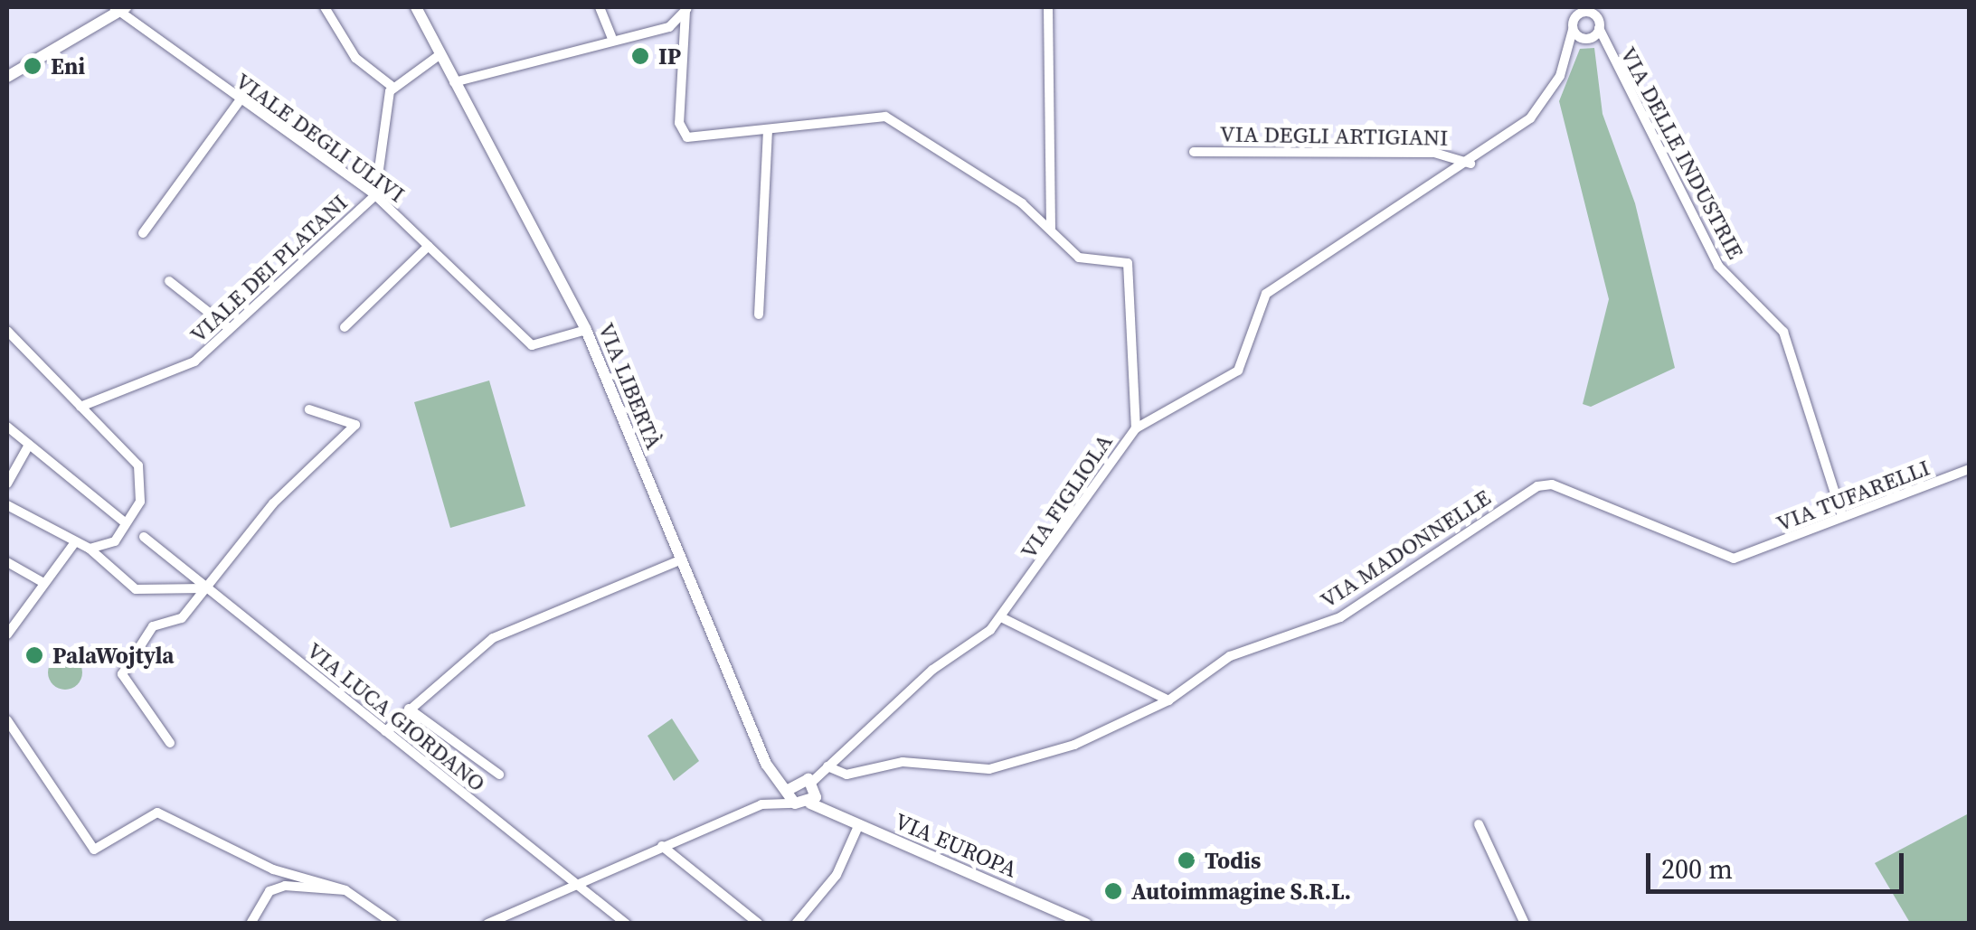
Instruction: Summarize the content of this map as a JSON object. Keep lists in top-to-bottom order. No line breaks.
{"streets":{"street":["VIA DEGLI ARTIGIANI","VIALE DEGLI ULIVI","VIA DELLE INDUSTRIE","VIALE DEI PLATANI","VIA LIBERTÀ","VIA TUFARELLI","VIA FIGLIOLA","VIA MADONNELLE","VIA LUCA GIORDANO","VIA EUROPA"]},"crossings":[["VIA DEGLI ARTIGIANI","VIA FIGLIOLA"],["VIALE DEGLI ULIVI","VIALE DEI PLATANI"],["VIALE DEGLI ULIVI","VIA LIBERTÀ"],["VIA DELLE INDUSTRIE","VIA TUFARELLI"],["VIA DELLE INDUSTRIE","VIA FIGLIOLA"],["VIA TUFARELLI","VIA MADONNELLE"],["VIA FIGLIOLA","VIA MADONNELLE"]],"places":["IP","Eni","PalaWojtyla","Todis","Autoimmagine S.R.L."],"scale_bar":"200 m"}
